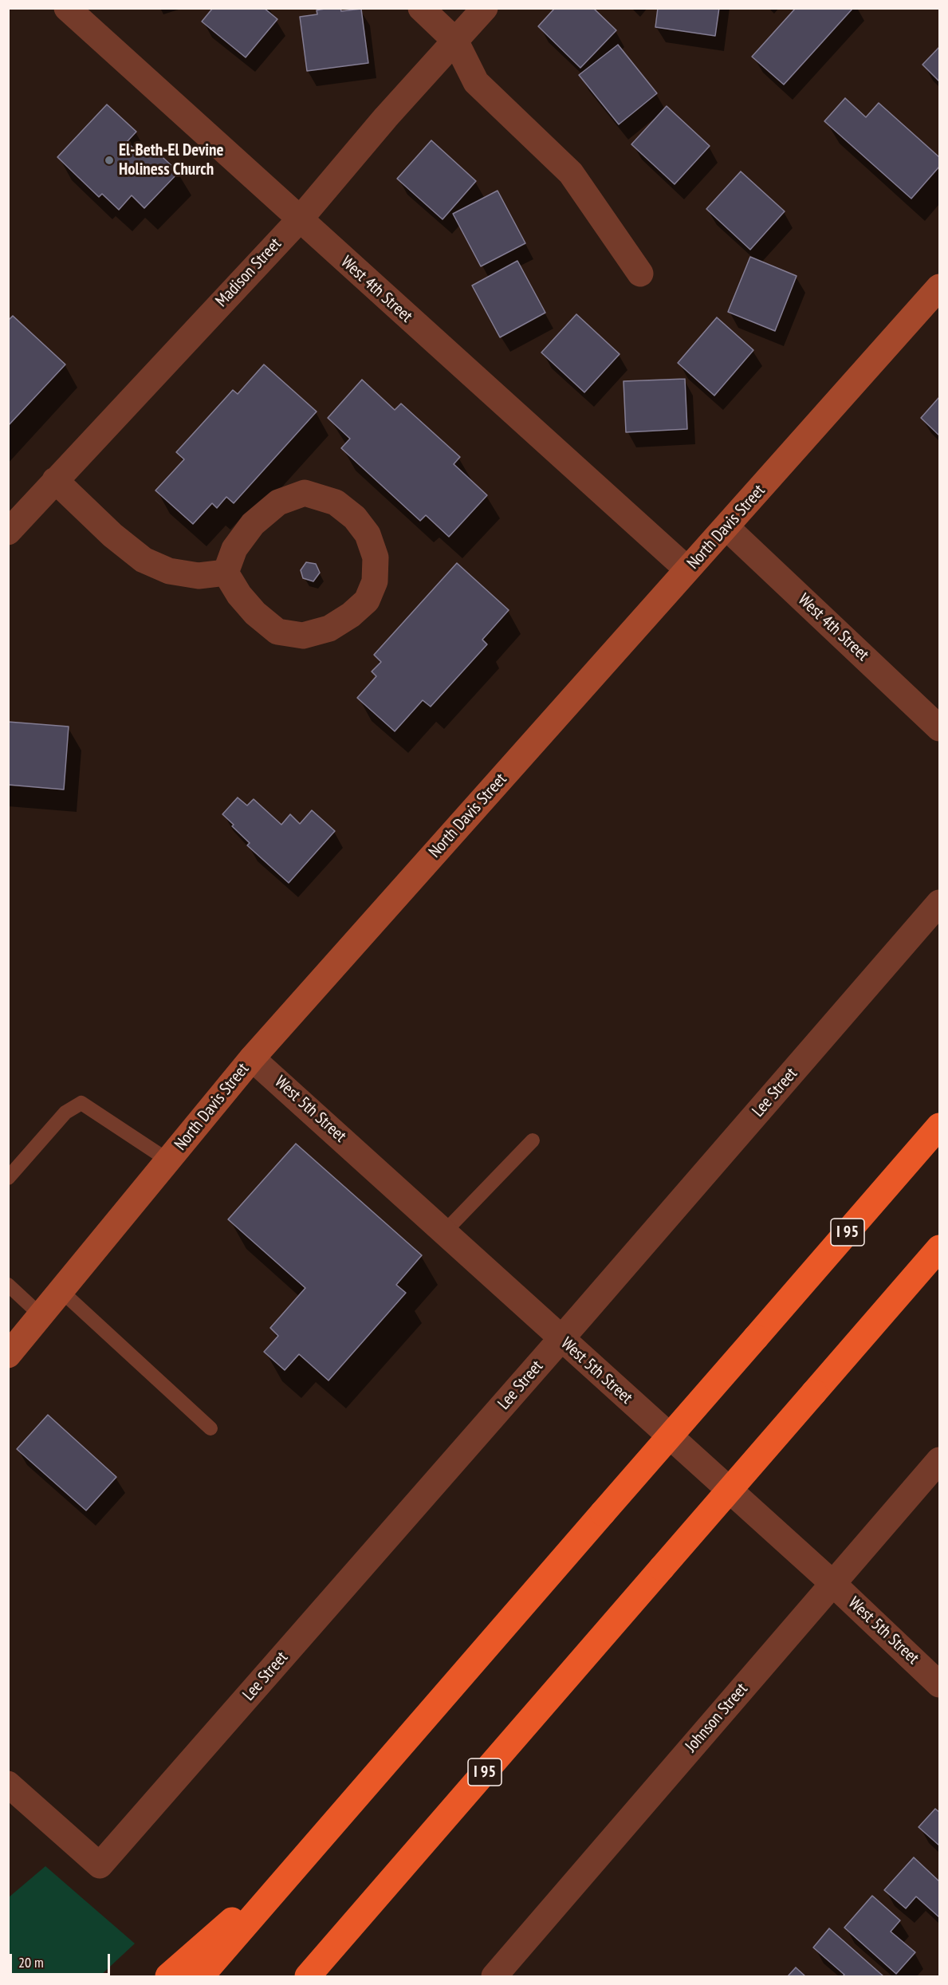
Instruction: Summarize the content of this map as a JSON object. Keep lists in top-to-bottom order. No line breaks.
{"streets":{"highway":["I 95"],"street":["Madison Street","West 4th Street","North Davis Street","Lee Street","West 5th Street","Johnson Street"]},"crossings":[["Madison Street","West 4th Street"],["West 4th Street","North Davis Street"],["North Davis Street","West 5th Street"],["Lee Street","West 5th Street"],["West 5th Street","Johnson Street"]],"places":["El-Beth-El Devine Holiness Church"],"scale_bar":"20 m"}
